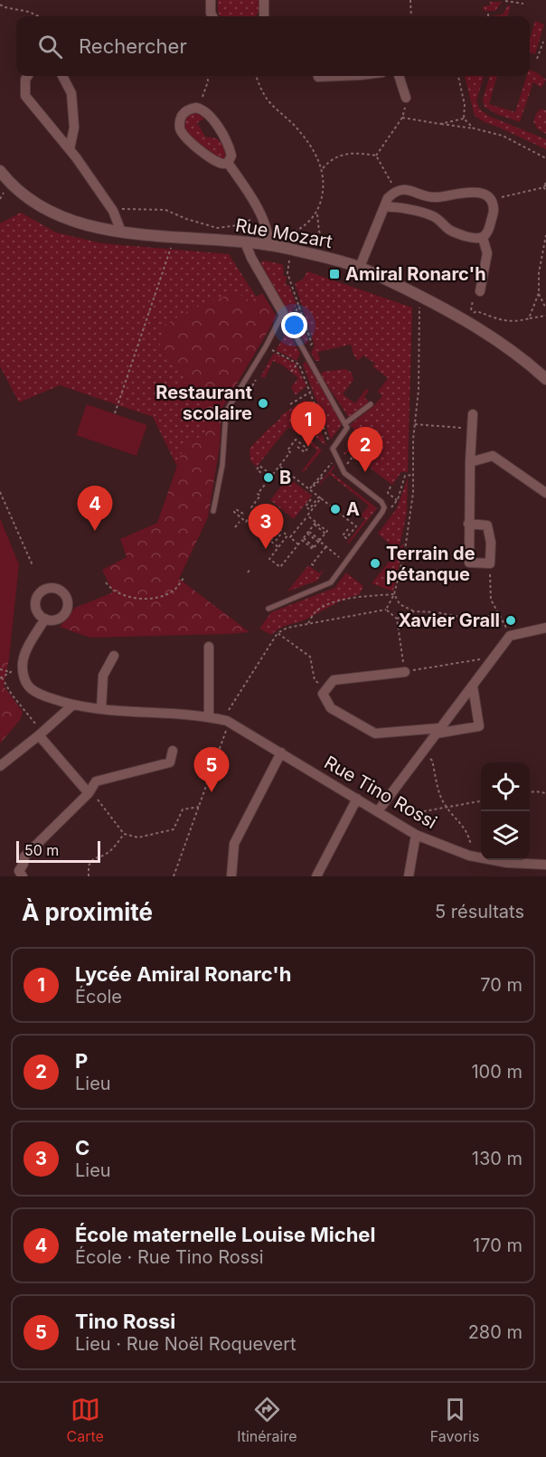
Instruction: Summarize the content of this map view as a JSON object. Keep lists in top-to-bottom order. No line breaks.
{"streets":{"street":["Rue Mozart","Rue Tino Rossi"]},"places":{"transit":["Amiral Ronarc'h"],"other":["Restaurant scolaire","B","A","Terrain de pétanque","Xavier Grall"]},"scale_bar":"50 m","page":{"search":"Rechercher","pins":["1","2","4","3","5"],"scale":"50 m","heading":["À proximité","5 résultats"],"list":[{"mark":"1","name":"Lycée Amiral Ronarc'h","note":"École","value":"70 m"},{"mark":"2","name":"P","note":"Lieu","value":"100 m"},{"mark":"3","name":"C","note":"Lieu","value":"130 m"},{"mark":"4","name":"École maternelle Louise Michel","note":"École · Rue Tino Rossi","value":"170 m"},{"mark":"5","name":"Tino Rossi","note":"Lieu · Rue Noël Roquevert","value":"280 m"}],"nav":["Carte","Itinéraire","Favoris"]}}
